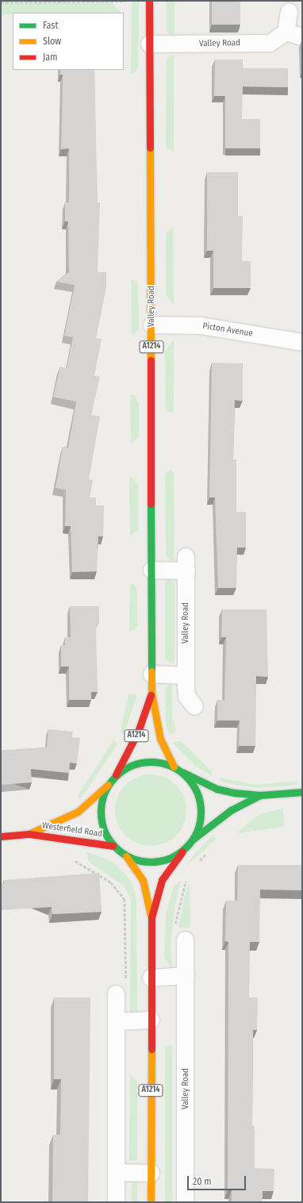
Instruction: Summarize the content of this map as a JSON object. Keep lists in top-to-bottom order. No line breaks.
{"streets":{"main road":["Valley Road","A1214","Westerfield Road"],"street":["Picton Avenue"]},"crossings":[["Valley Road","Picton Avenue"],["Valley Road","A1214"],["Valley Road","Westerfield Road"],["A1214","Westerfield Road"]],"legend":["Fast","Slow","Jam"],"scale_bar":"20 m"}
